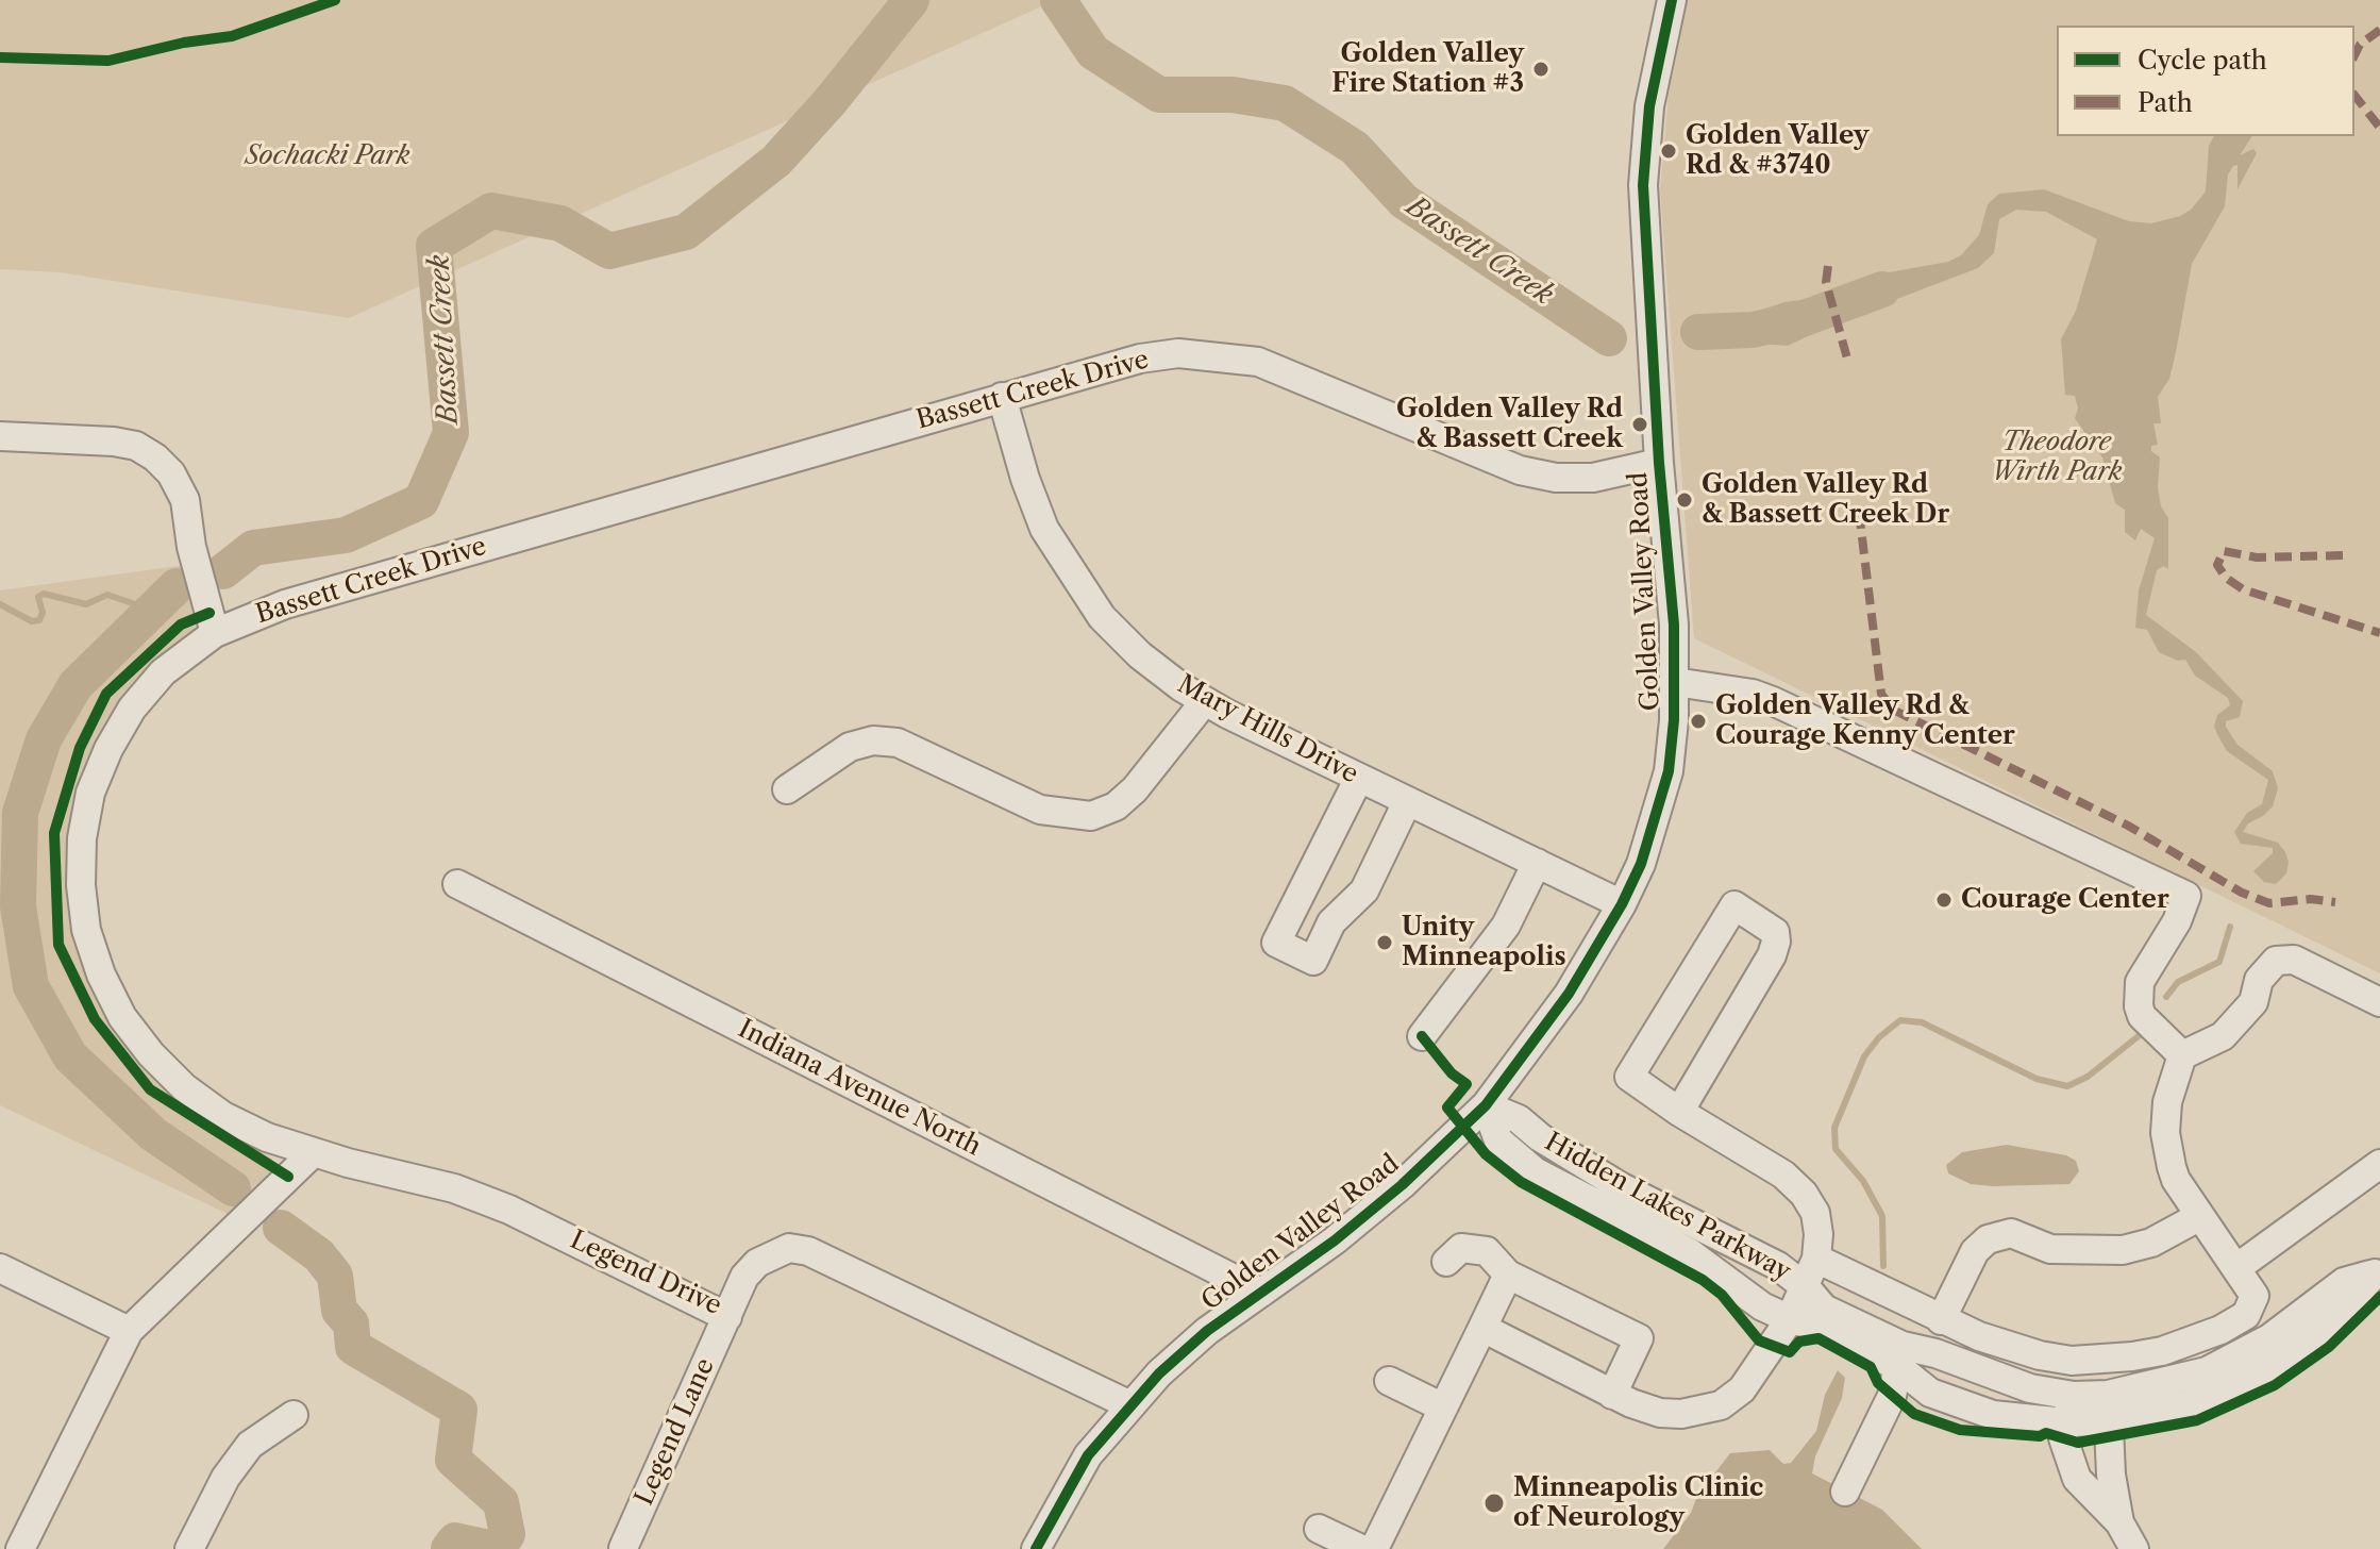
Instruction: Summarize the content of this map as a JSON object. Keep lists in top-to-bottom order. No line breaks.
{"streets":{"street":["Bassett Creek Drive","Golden Valley Road","Mary Hills Drive","Indiana Avenue North","Hidden Lakes Parkway","Legend Drive","Legend Lane"]},"crossings":[["Bassett Creek Drive","Golden Valley Road"],["Bassett Creek Drive","Mary Hills Drive"],["Bassett Creek Drive","Legend Drive"],["Golden Valley Road","Mary Hills Drive"],["Golden Valley Road","Indiana Avenue North"],["Golden Valley Road","Hidden Lakes Parkway"],["Golden Valley Road","Legend Drive"],["Legend Drive","Legend Lane"]],"water":["Bassett Creek"],"parks":["Sochacki Park","Theodore Wirth Park"],"places":["Golden Valley Fire Station #3","Golden Valley Rd & #3740","Golden Valley Rd & Bassett Creek","Golden Valley Rd & Bassett Creek Dr","Golden Valley Rd & Courage Kenny Center","Courage Center","Unity Minneapolis","Minneapolis Clinic of Neurology"],"legend":["Cycle path","Path"]}
